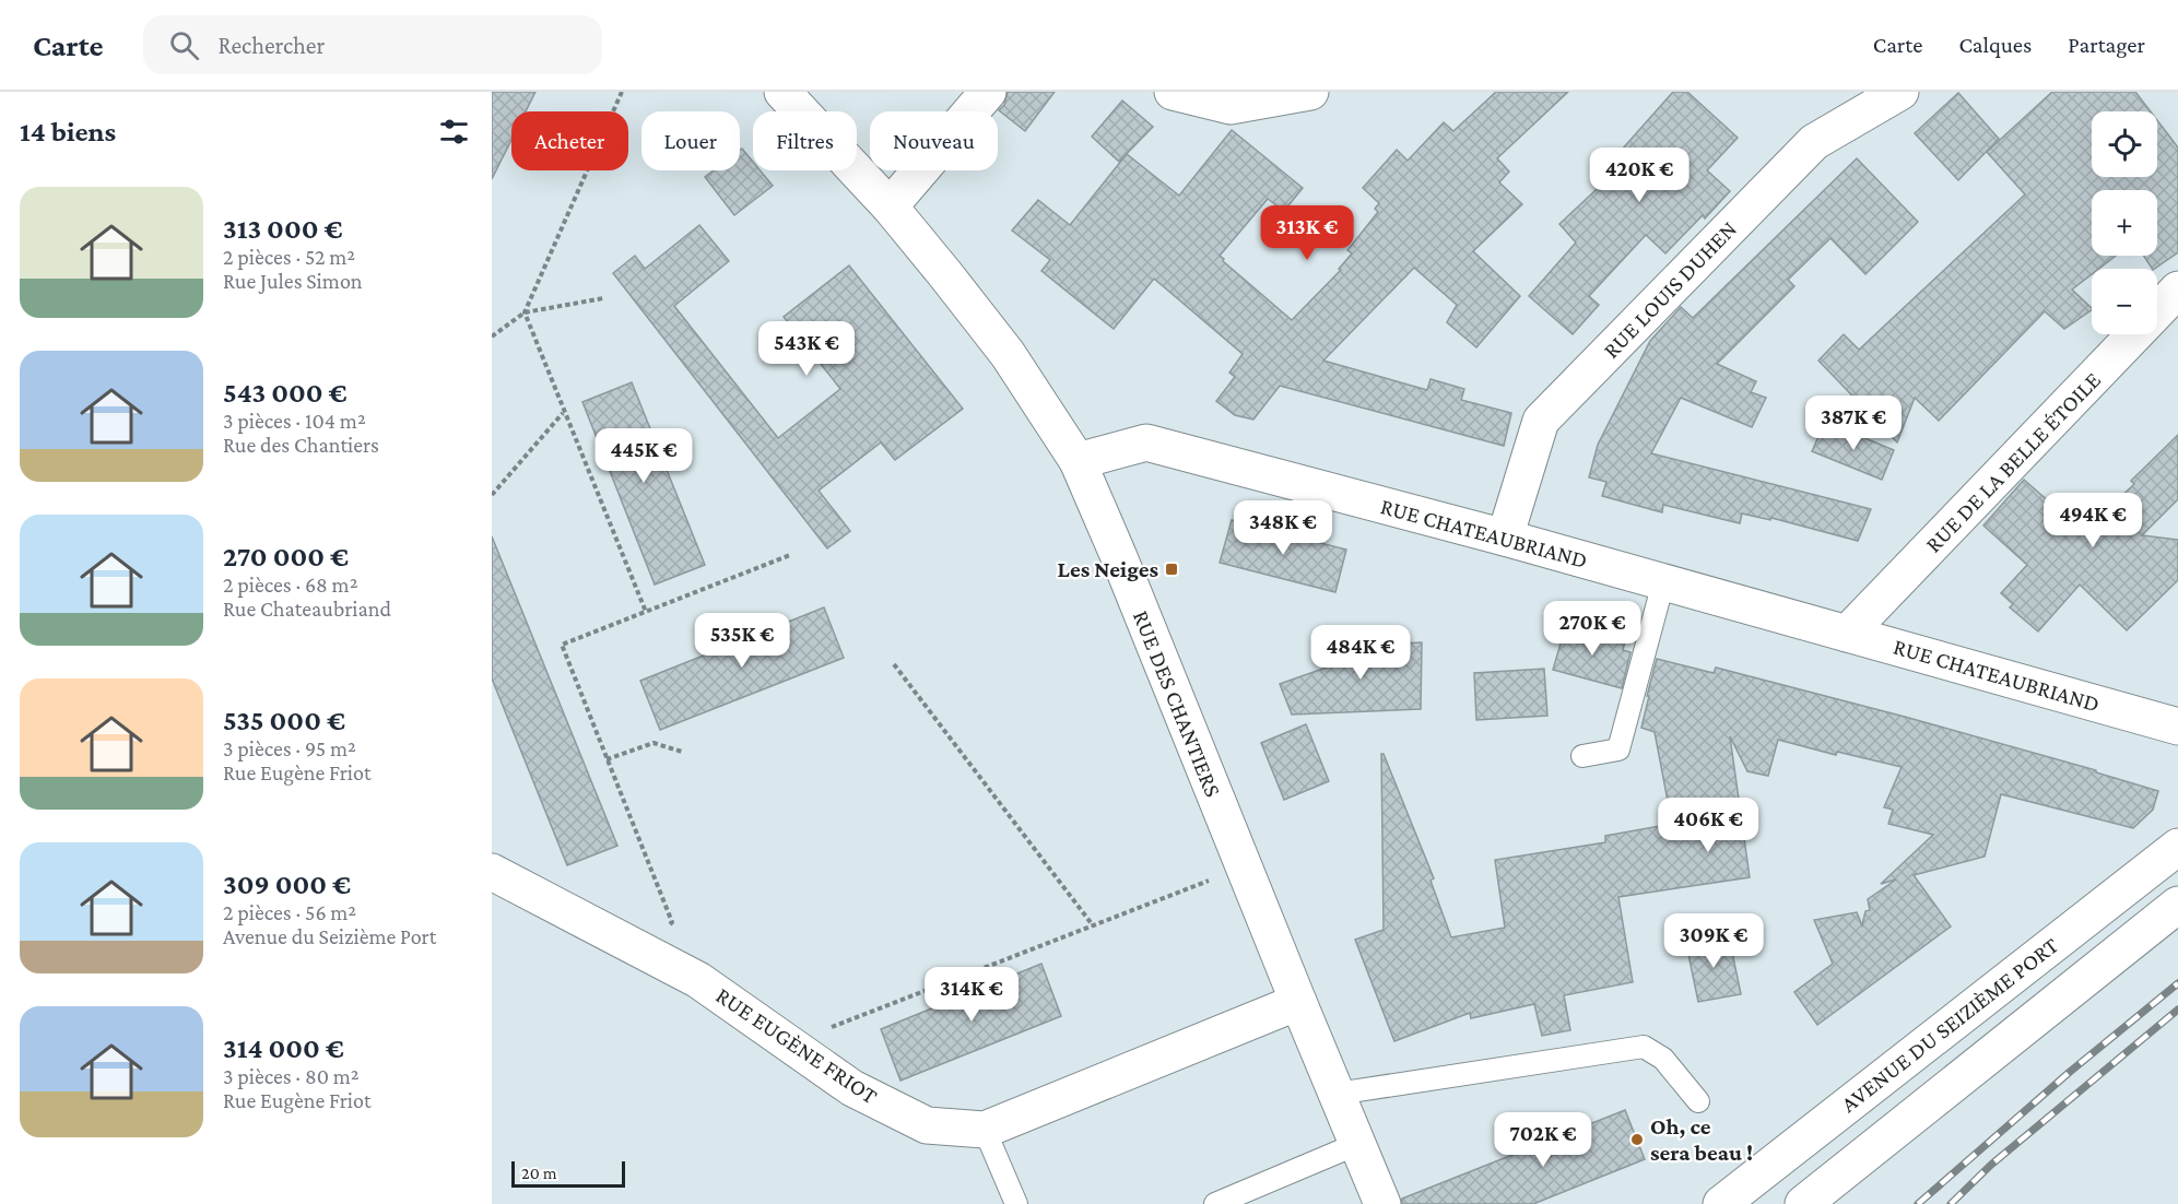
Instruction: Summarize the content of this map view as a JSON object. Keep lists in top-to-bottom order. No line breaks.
{"streets":{"street":["RUE LOUIS DUHEN","RUE DE LA BELLE ÉTOILE","RUE CHATEAUBRIAND","RUE DES CHANTIERS","AVENUE DU SEIZIÈME PORT","RUE EUGÈNE FRIOT"]},"crossings":[["RUE LOUIS DUHEN","RUE CHATEAUBRIAND"],["RUE DE LA BELLE ÉTOILE","RUE CHATEAUBRIAND"],["RUE CHATEAUBRIAND","RUE DES CHANTIERS"],["RUE DES CHANTIERS","RUE EUGÈNE FRIOT"]],"places":{"transit":["Les Neiges"],"other":["Oh, ce sera beau !"]},"scale_bar":"20 m","page":{"header":"Carte","search":"Rechercher","nav":["Carte","Calques","Partager"],"heading":"14 biens","map_buttons":["+","−"],"chip":["Acheter","Louer","Filtres","Nouveau"],"price":["420K €","313K €","543K €","387K €","445K €","494K €","348K €","270K €","535K €","484K €","406K €","309K €","314K €","702K €"],"list":[{"name":"313 000 €","note":"2 pièces · 52 m² · Rue Jules Simon"},{"name":"543 000 €","note":"3 pièces · 104 m² · Rue des Chantiers"},{"name":"270 000 €","note":"2 pièces · 68 m² · Rue Chateaubriand"},{"name":"535 000 €","note":"3 pièces · 95 m² · Rue Eugène Friot"},{"name":"309 000 €","note":"2 pièces · 56 m² · Avenue du Seizième Port"},{"name":"314 000 €","note":"3 pièces · 80 m² · Rue Eugène Friot"}],"scale":"20 m"}}
